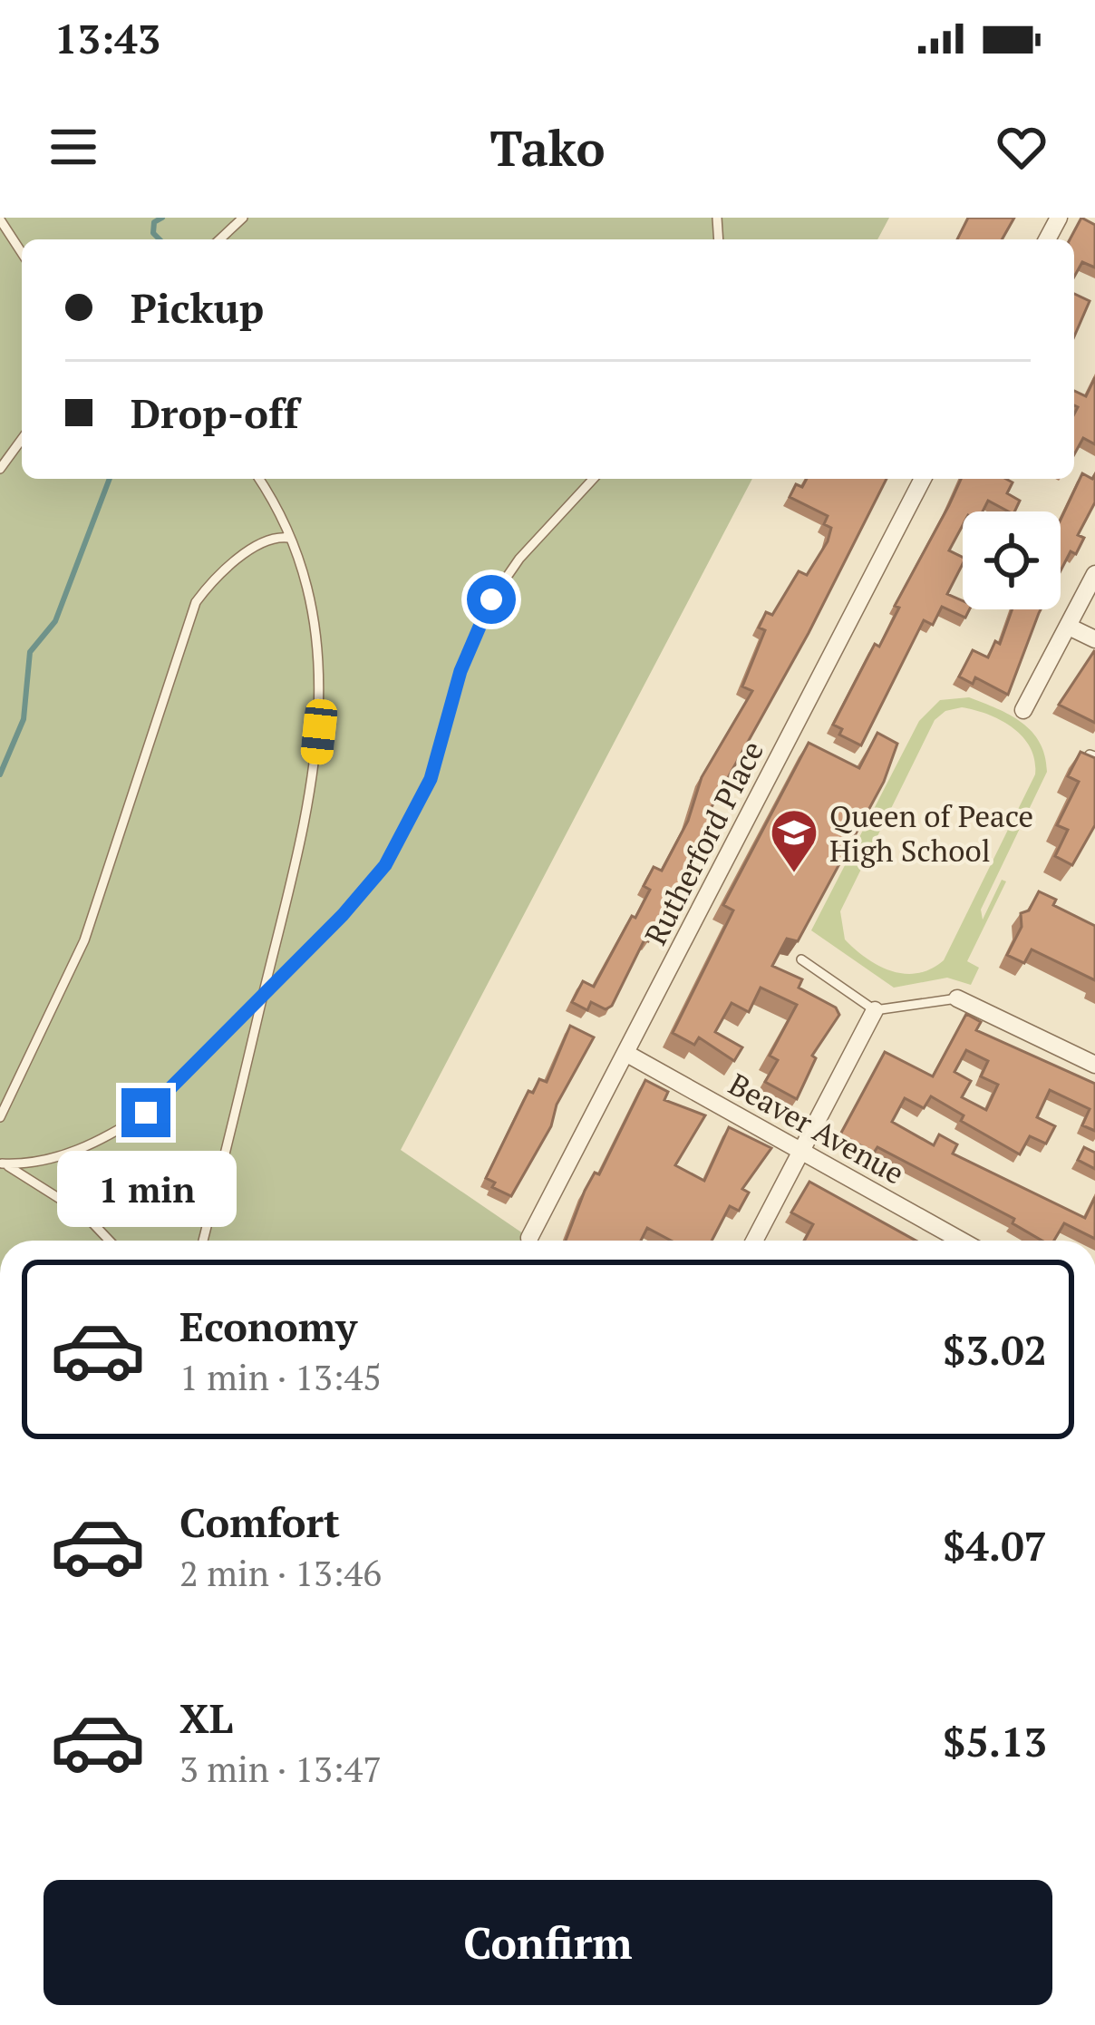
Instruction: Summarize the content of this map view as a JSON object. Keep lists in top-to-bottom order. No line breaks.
{"streets":{"street":["Rutherford Place","Beaver Avenue"]},"crossings":[["Rutherford Place","Beaver Avenue"]],"places":{"school or university":["Queen of Peace High School"]},"page":{"status":"13:43","header":"Tako","banner":["Pickup","Drop-off"],"bubble":"1 min","list":[{"name":"Economy","note":"1 min · 13:45","value":"$3.02"},{"name":"Comfort","note":"2 min · 13:46","value":"$4.07"},{"name":"XL","note":"3 min · 13:47","value":"$5.13"}],"buttons":"Confirm"}}
